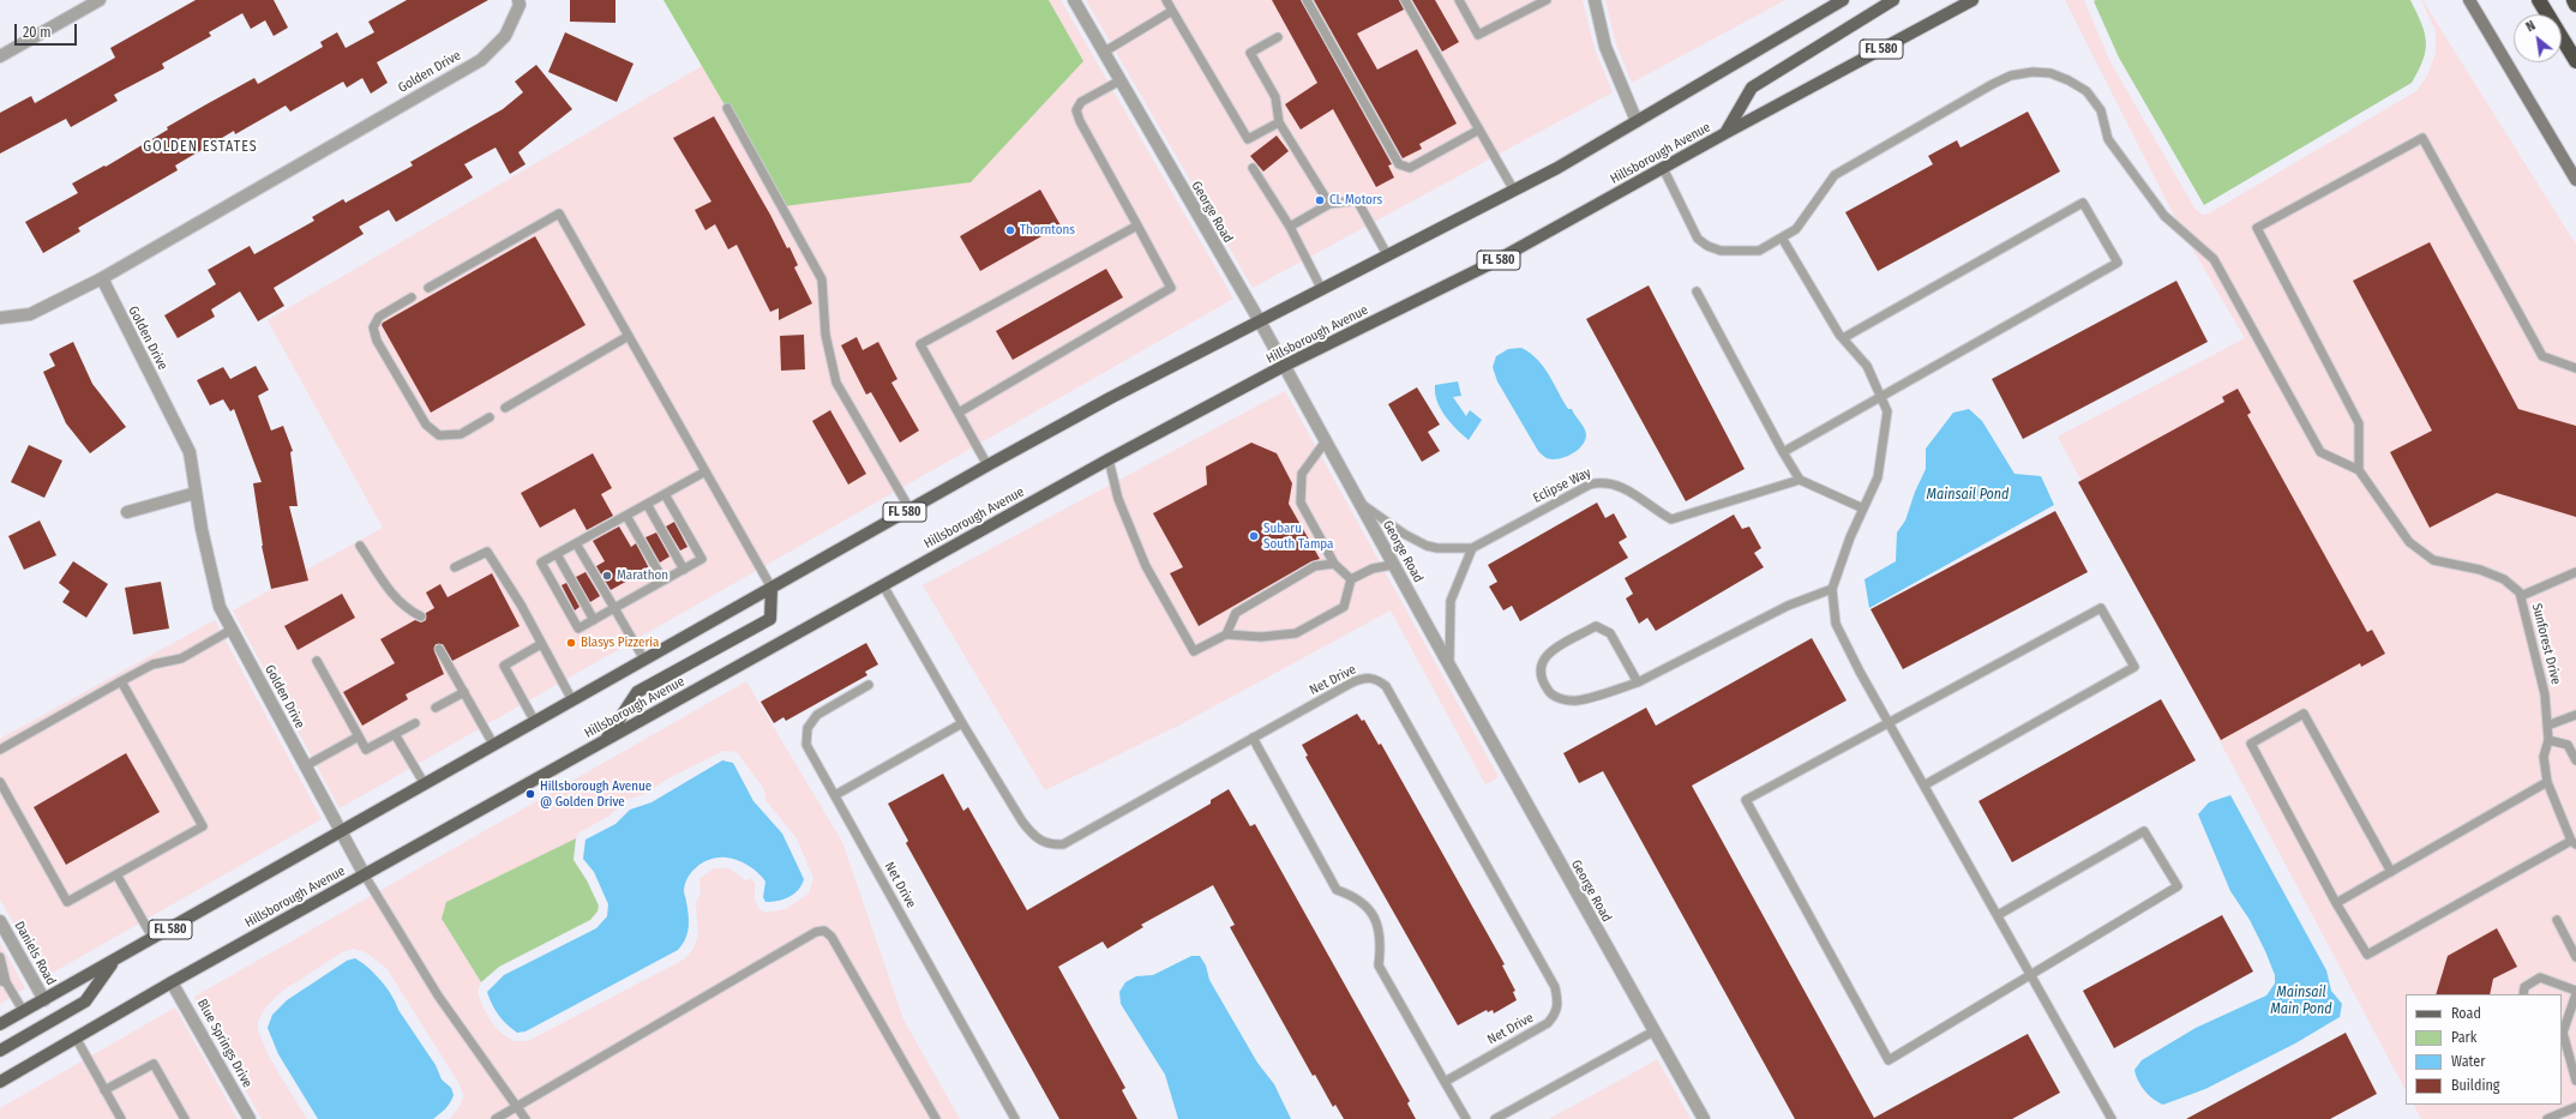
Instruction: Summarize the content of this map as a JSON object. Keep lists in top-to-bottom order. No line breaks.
{"streets":{"main road":["FL 580","Hillsborough Avenue"],"street":["Golden Drive","George Road","Daniels Road","Blue Springs Drive"],"lane":["Eclipse Way","Sunforest Drive","Net Drive"]},"crossings":[["FL 580","Golden Drive"],["FL 580","George Road"],["FL 580","Daniels Road"],["Golden Drive","Hillsborough Avenue"],["Hillsborough Avenue","George Road"],["Hillsborough Avenue","Net Drive"],["Hillsborough Avenue","Blue Springs Drive"]],"districts":["GOLDEN ESTATES"],"water":["Mainsail Pond","Mainsail Main Pond"],"places":["CL Motors","Thorntons","Subaru South Tampa","Marathon","Blasys Pizzeria","Hillsborough Avenue @ Golden Drive"],"legend":["Road","Park","Water","Building"],"scale_bar":"20 m","north":"top left"}
